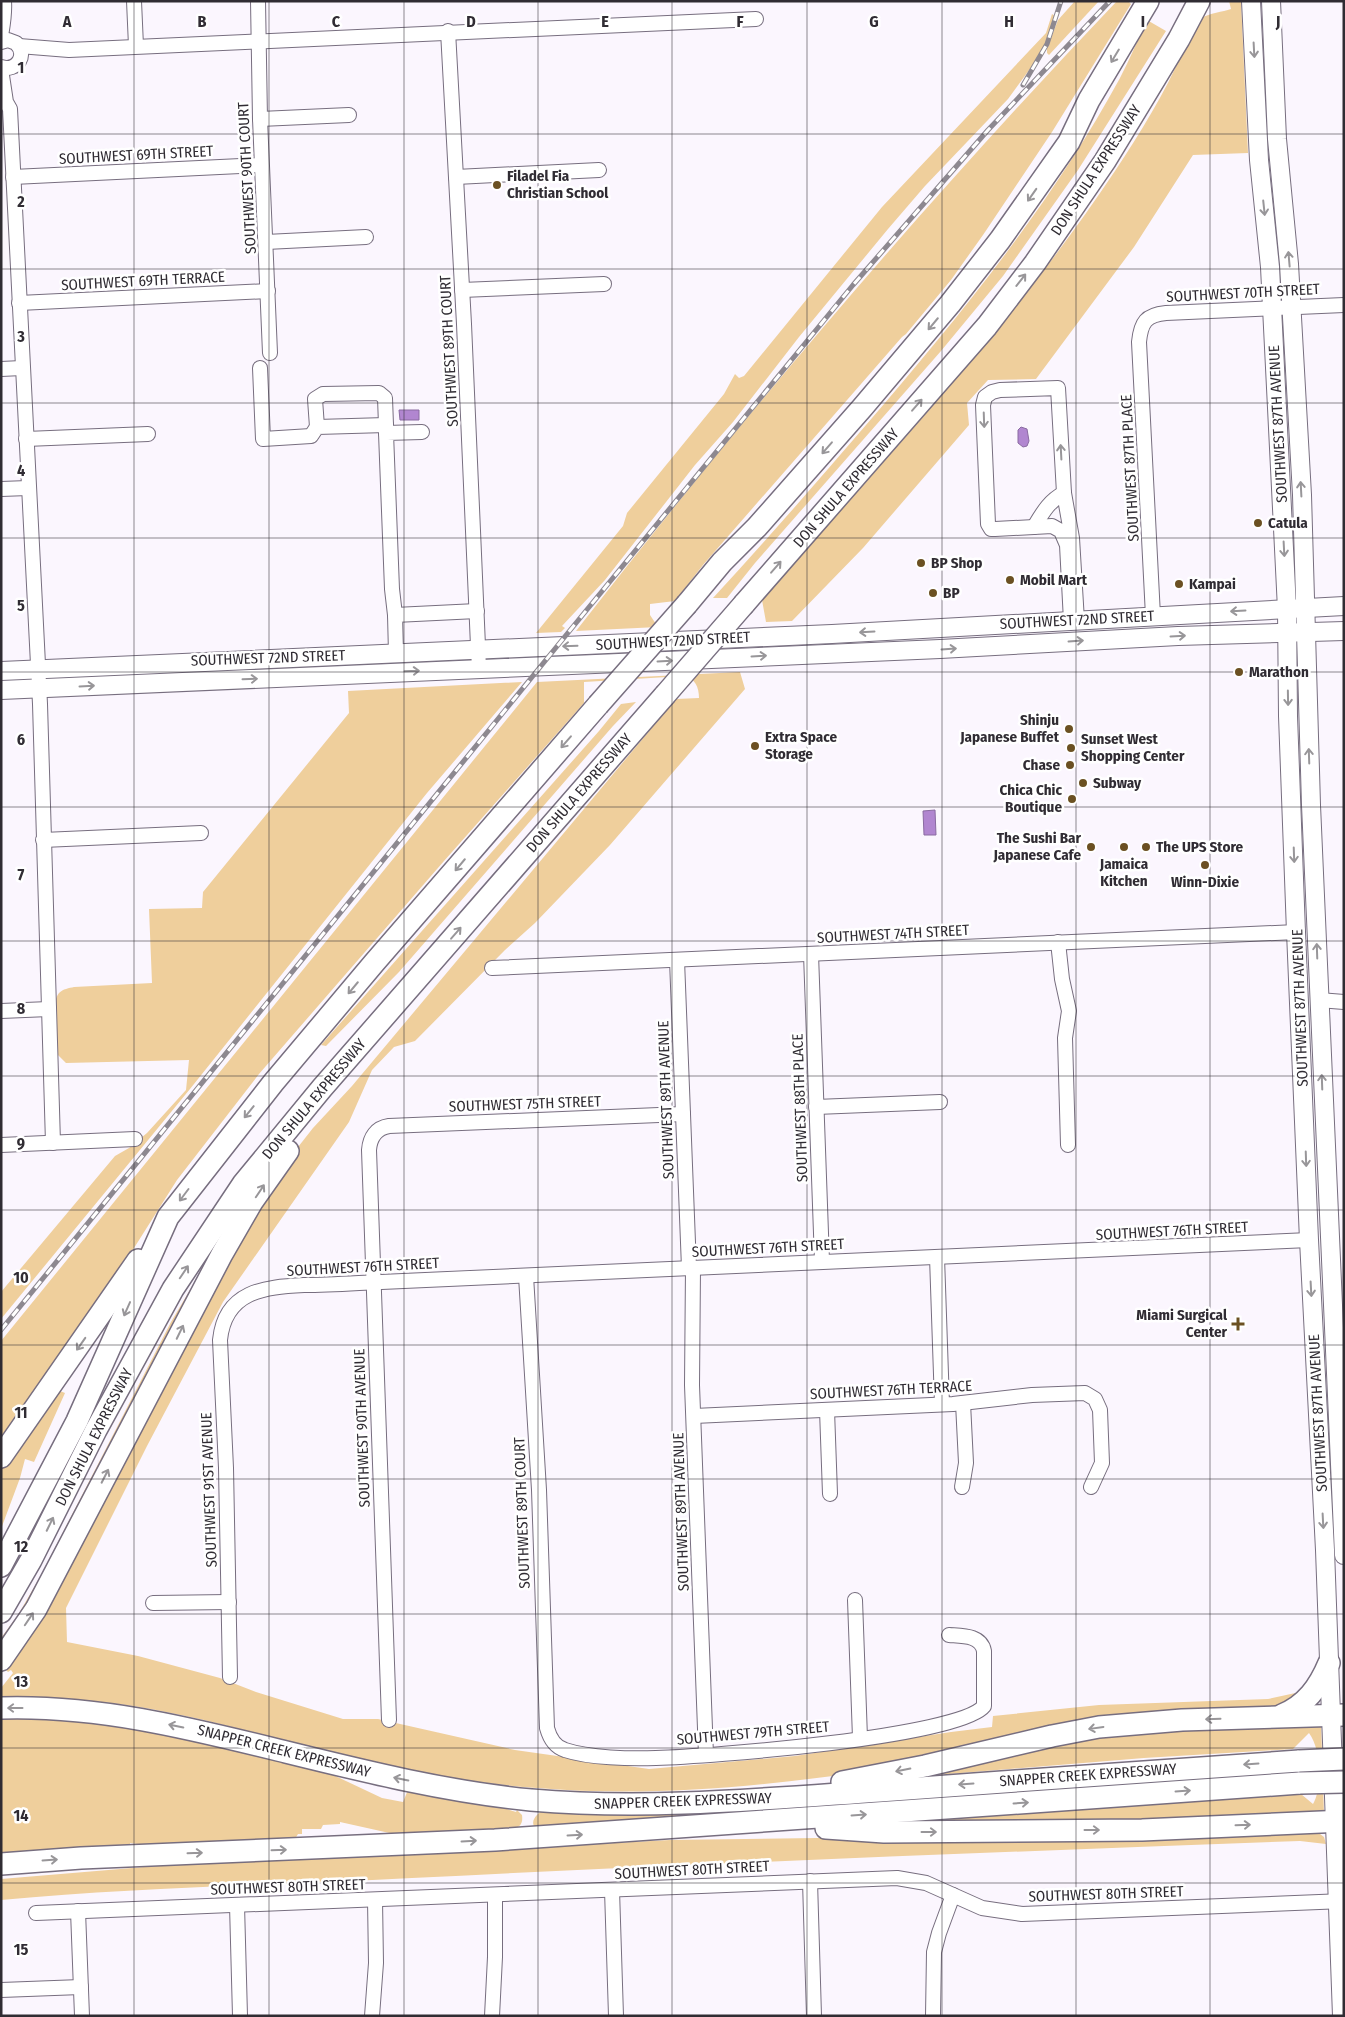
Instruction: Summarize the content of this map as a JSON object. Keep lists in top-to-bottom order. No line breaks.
{"streets":{"highway":["DON SHULA EXPRESSWAY","SNAPPER CREEK EXPRESSWAY"],"main road":["SOUTHWEST 87TH AVENUE","SOUTHWEST 72ND STREET"],"street":["SOUTHWEST 69TH STREET","SOUTHWEST 90TH COURT","SOUTHWEST 69TH TERRACE","SOUTHWEST 70TH STREET","SOUTHWEST 89TH COURT","SOUTHWEST 87TH PLACE","SOUTHWEST 74TH STREET","SOUTHWEST 89TH AVENUE","SOUTHWEST 75TH STREET","SOUTHWEST 88TH PLACE","SOUTHWEST 76TH STREET","SOUTHWEST 76TH TERRACE","SOUTHWEST 90TH AVENUE","SOUTHWEST 91ST AVENUE","SOUTHWEST 79TH STREET","SOUTHWEST 80TH STREET"]},"crossings":[["SOUTHWEST 69TH STREET","SOUTHWEST 90TH COURT"],["SOUTHWEST 90TH COURT","SOUTHWEST 69TH TERRACE"],["SOUTHWEST 70TH STREET","SOUTHWEST 87TH AVENUE"],["SOUTHWEST 70TH STREET","SOUTHWEST 87TH PLACE"],["SOUTHWEST 89TH COURT","SOUTHWEST 72ND STREET"],["SOUTHWEST 89TH COURT","SOUTHWEST 76TH STREET"],["SOUTHWEST 89TH COURT","SOUTHWEST 79TH STREET"],["SOUTHWEST 87TH AVENUE","SOUTHWEST 72ND STREET"],["SOUTHWEST 87TH AVENUE","SOUTHWEST 74TH STREET"],["SOUTHWEST 87TH AVENUE","SOUTHWEST 76TH STREET"],["SOUTHWEST 87TH AVENUE","SOUTHWEST 80TH STREET"],["SOUTHWEST 87TH PLACE","SOUTHWEST 72ND STREET"],["SOUTHWEST 74TH STREET","SOUTHWEST 89TH AVENUE"],["SOUTHWEST 74TH STREET","SOUTHWEST 88TH PLACE"],["SOUTHWEST 89TH AVENUE","SOUTHWEST 75TH STREET"],["SOUTHWEST 89TH AVENUE","SOUTHWEST 76TH STREET"],["SOUTHWEST 89TH AVENUE","SOUTHWEST 76TH TERRACE"],["SOUTHWEST 89TH AVENUE","SOUTHWEST 79TH STREET"],["SOUTHWEST 75TH STREET","SOUTHWEST 90TH AVENUE"],["SOUTHWEST 88TH PLACE","SOUTHWEST 76TH STREET"],["SOUTHWEST 76TH STREET","SOUTHWEST 90TH AVENUE"],["SOUTHWEST 76TH STREET","SOUTHWEST 91ST AVENUE"]],"places":{"other":["Filadel Fia Christian School","Catula","BP Shop","Mobil Mart","Kampai","BP","Marathon","Shinju Japanese Buffet","Extra Space Storage","Sunset West Shopping Center","Chase","Subway","Chica Chic Boutique","The Sushi Bar Japanese Cafe","Jamaica Kitchen","The UPS Store","Winn-Dixie"],"health":["Miami Surgical Center"]},"grid":{"columns":["A","B","C","D","E","F","G","H","I","J"],"rows":["1","2","3","4","5","6","7","8","9","10","11","12","13","14","15"]}}
